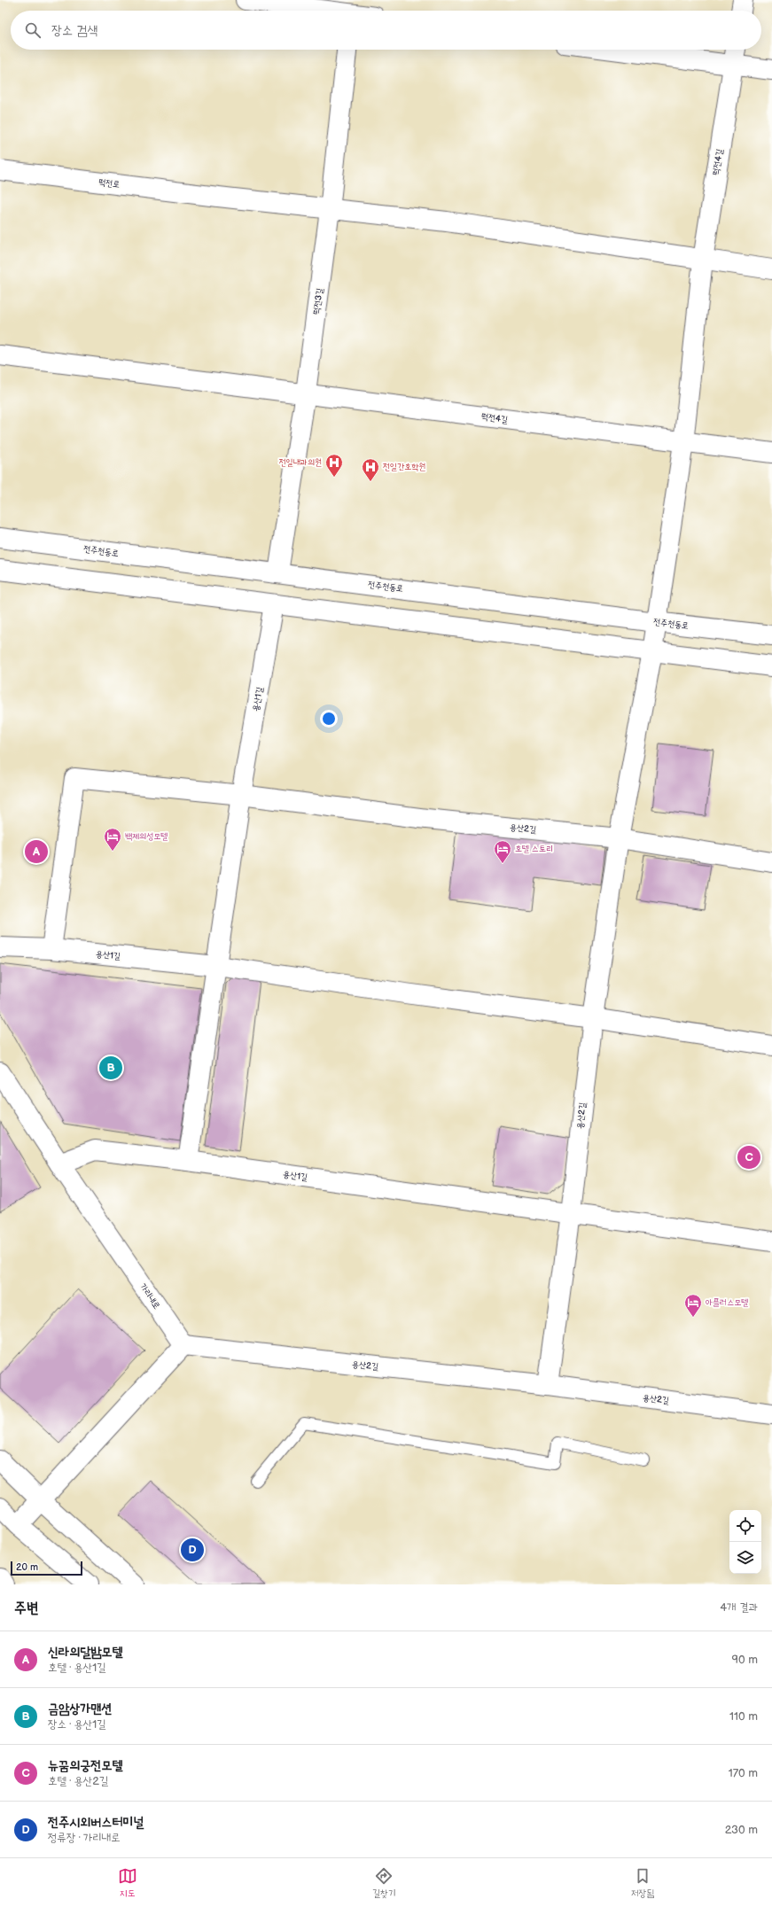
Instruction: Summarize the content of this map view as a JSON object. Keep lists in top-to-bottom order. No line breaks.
{"streets":{"street":["떡전4길","떡전로","떡전3길","전주천동로","용산1길","용산2길","가리내로"]},"crossings":[["떡전4길","떡전3길"],["떡전4길","전주천동로"],["떡전4길","용산2길"],["떡전로","떡전3길"],["떡전3길","전주천동로"],["용산1길","용산2길"],["용산1길","가리내로"],["용산2길","가리내로"]],"places":{"hospital":["전일내과의원","전일간호학원"],"hotel":["백제의성모텔","호텔 스토리","아플러스모텔"]},"scale_bar":"20 m","page":{"search":"장소 검색","pins":["A","B","C","D"],"scale":"20 m","heading":["주변","4개 결과"],"list":[{"mark":"A","name":"신라의달밤모텔","note":"호텔 · 용산1길","value":"90 m"},{"mark":"B","name":"금암상가맨션","note":"장소 · 용산1길","value":"110 m"},{"mark":"C","name":"뉴꿈의궁전모텔","note":"호텔 · 용산2길","value":"170 m"},{"mark":"D","name":"전주시외버스터미널","note":"정류장 · 가리내로","value":"230 m"}],"nav":["지도","길찾기","저장됨"]}}
